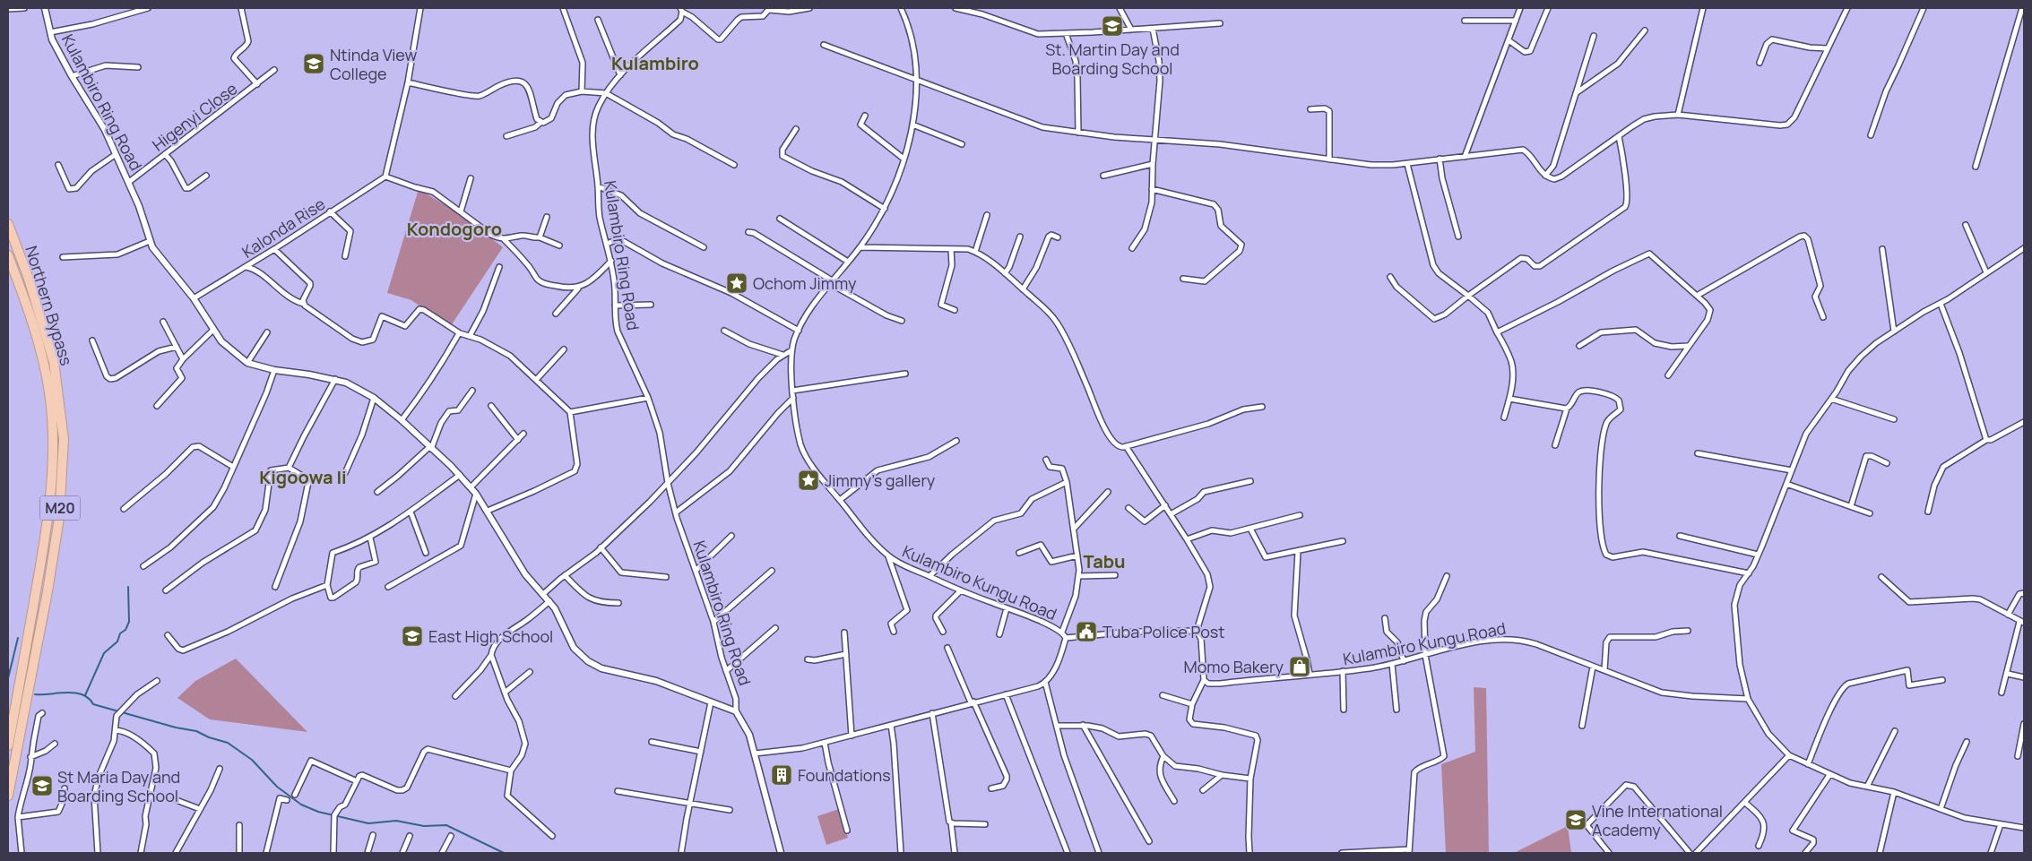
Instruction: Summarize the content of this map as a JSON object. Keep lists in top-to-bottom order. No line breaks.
{"streets":{"highway":["Northern Bypass","M20"],"street":["Kulambiro Ring Road","Higenyi Close","Kalonda Rise","Kulambiro Kungu Road"]},"crossings":[["Kulambiro Ring Road","Higenyi Close"],["Kulambiro Ring Road","Kalonda Rise"]],"districts":["Kulambiro","Kondogoro","Kigoowa Ii","Tabu"],"places":{"school or university":["St. Martin Day and Boarding School","Ntinda View College","East High School","St Maria Day and Boarding School","Vine International Academy"],"place":["Ochom Jimmy","Jimmy's gallery"],"public building":["Tuba Police Post"],"shop":["Momo Bakery"],"building":["Foundations"]}}
